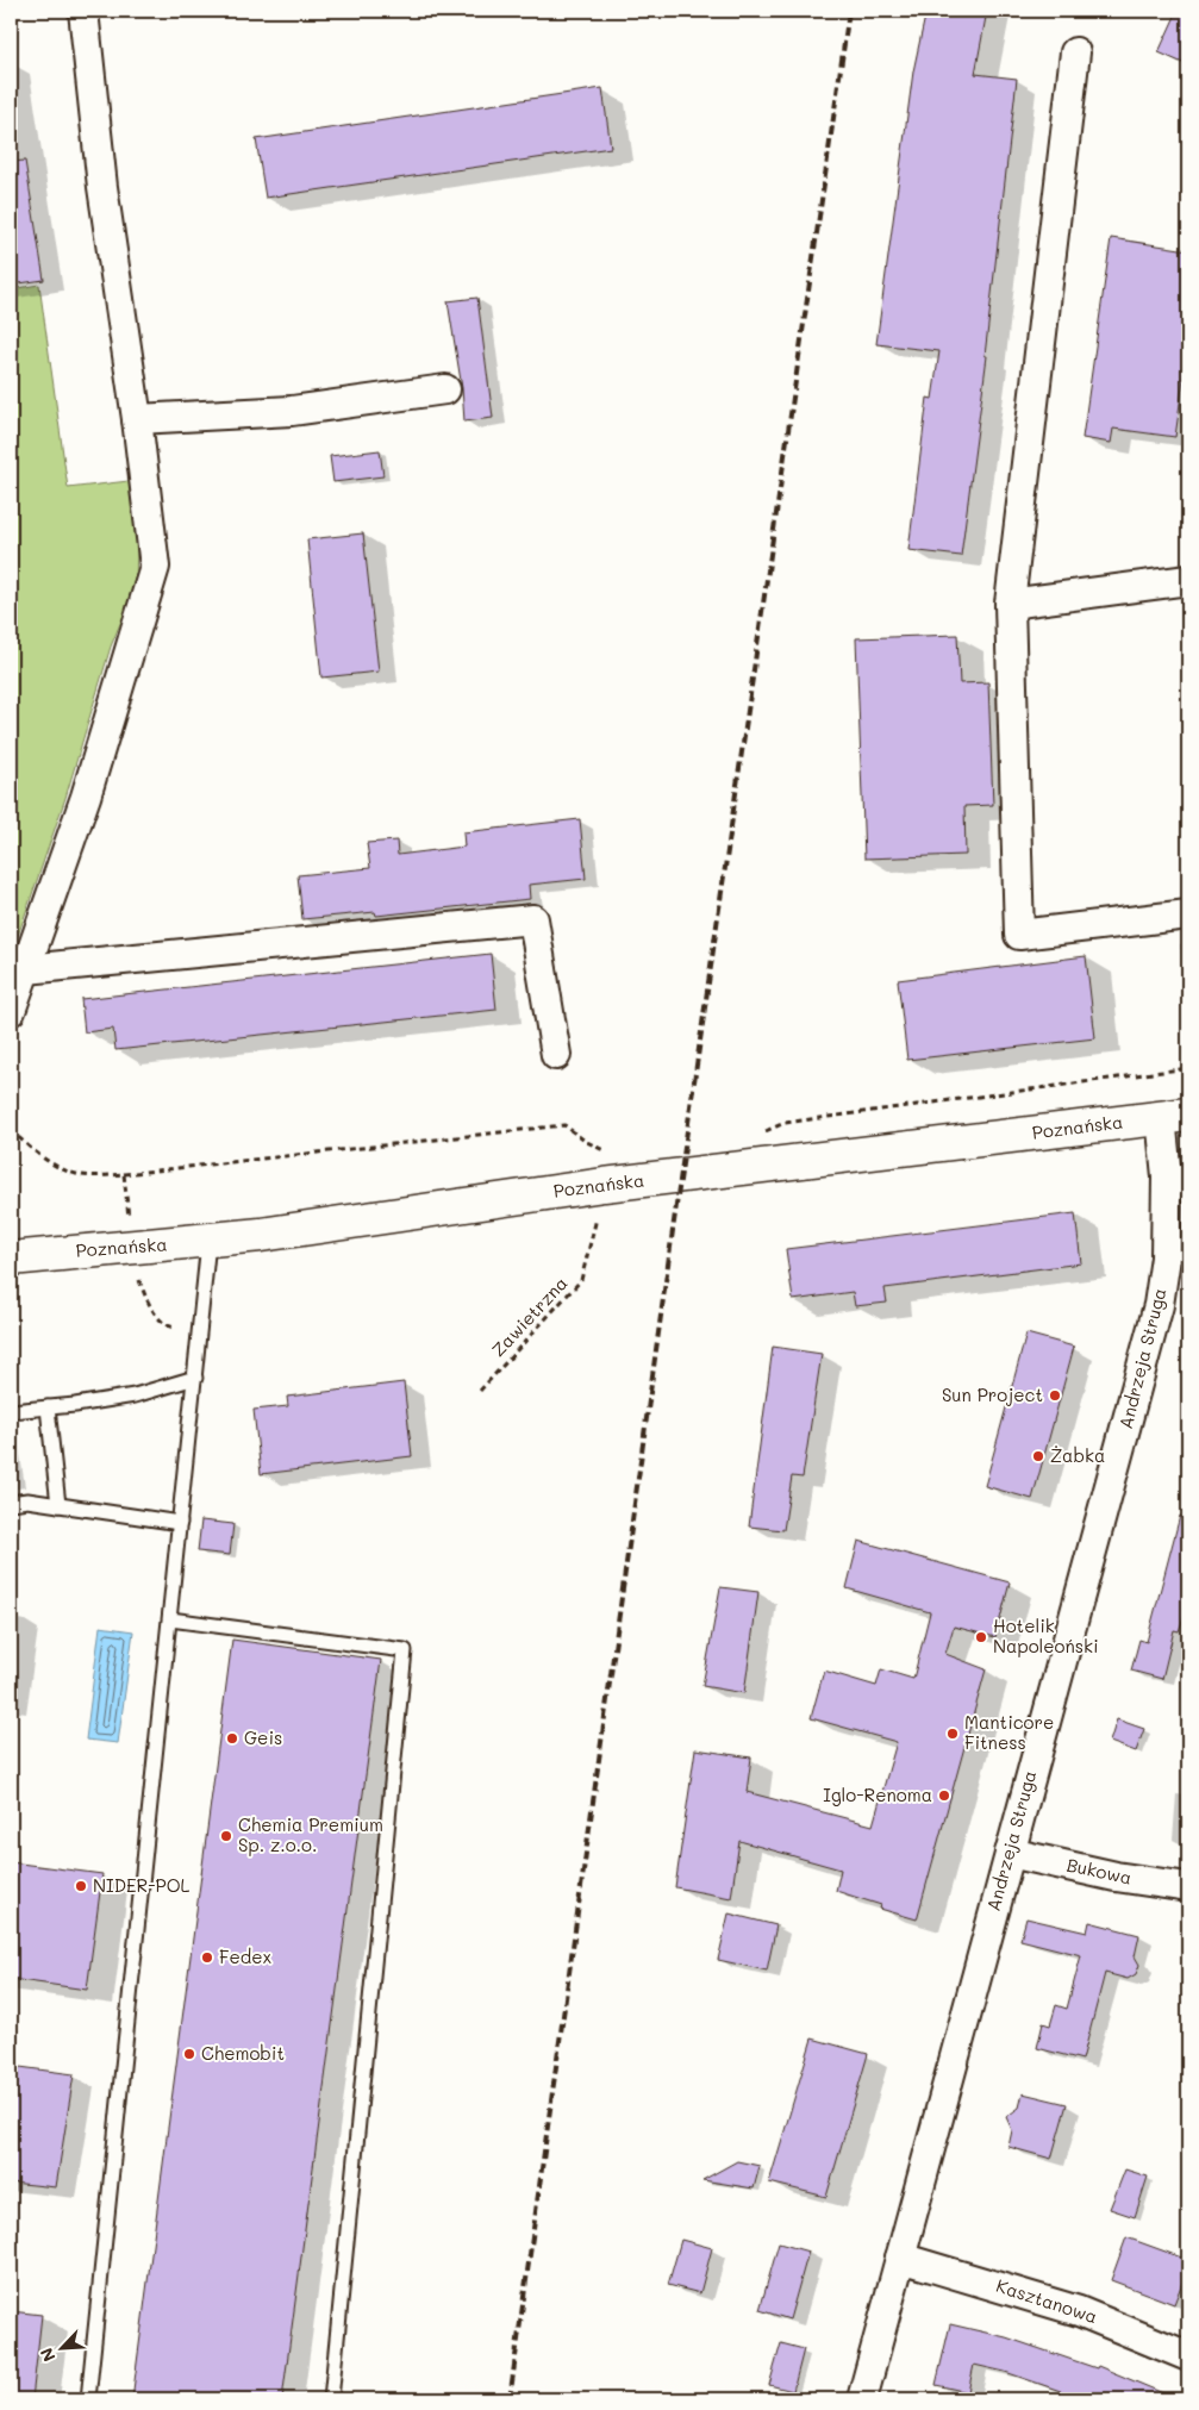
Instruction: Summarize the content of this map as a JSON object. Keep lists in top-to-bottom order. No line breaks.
{"streets":{"main road":["Poznańska"],"street":["Andrzeja Struga","Bukowa","Kasztanowa"],"path":["Zawietrzna"]},"crossings":[["Poznańska","Zawietrzna"],["Poznańska","Andrzeja Struga"],["Andrzeja Struga","Bukowa"],["Andrzeja Struga","Kasztanowa"]],"places":["Sun Project","Żabka","Hotelik Napoleoński","Manticore Fitness","Geis","Iglo-Renoma","Chemia Premium Sp. z.o.o.","NIDER-POL","Fedex","Chemobit"],"north":"bottom left"}
